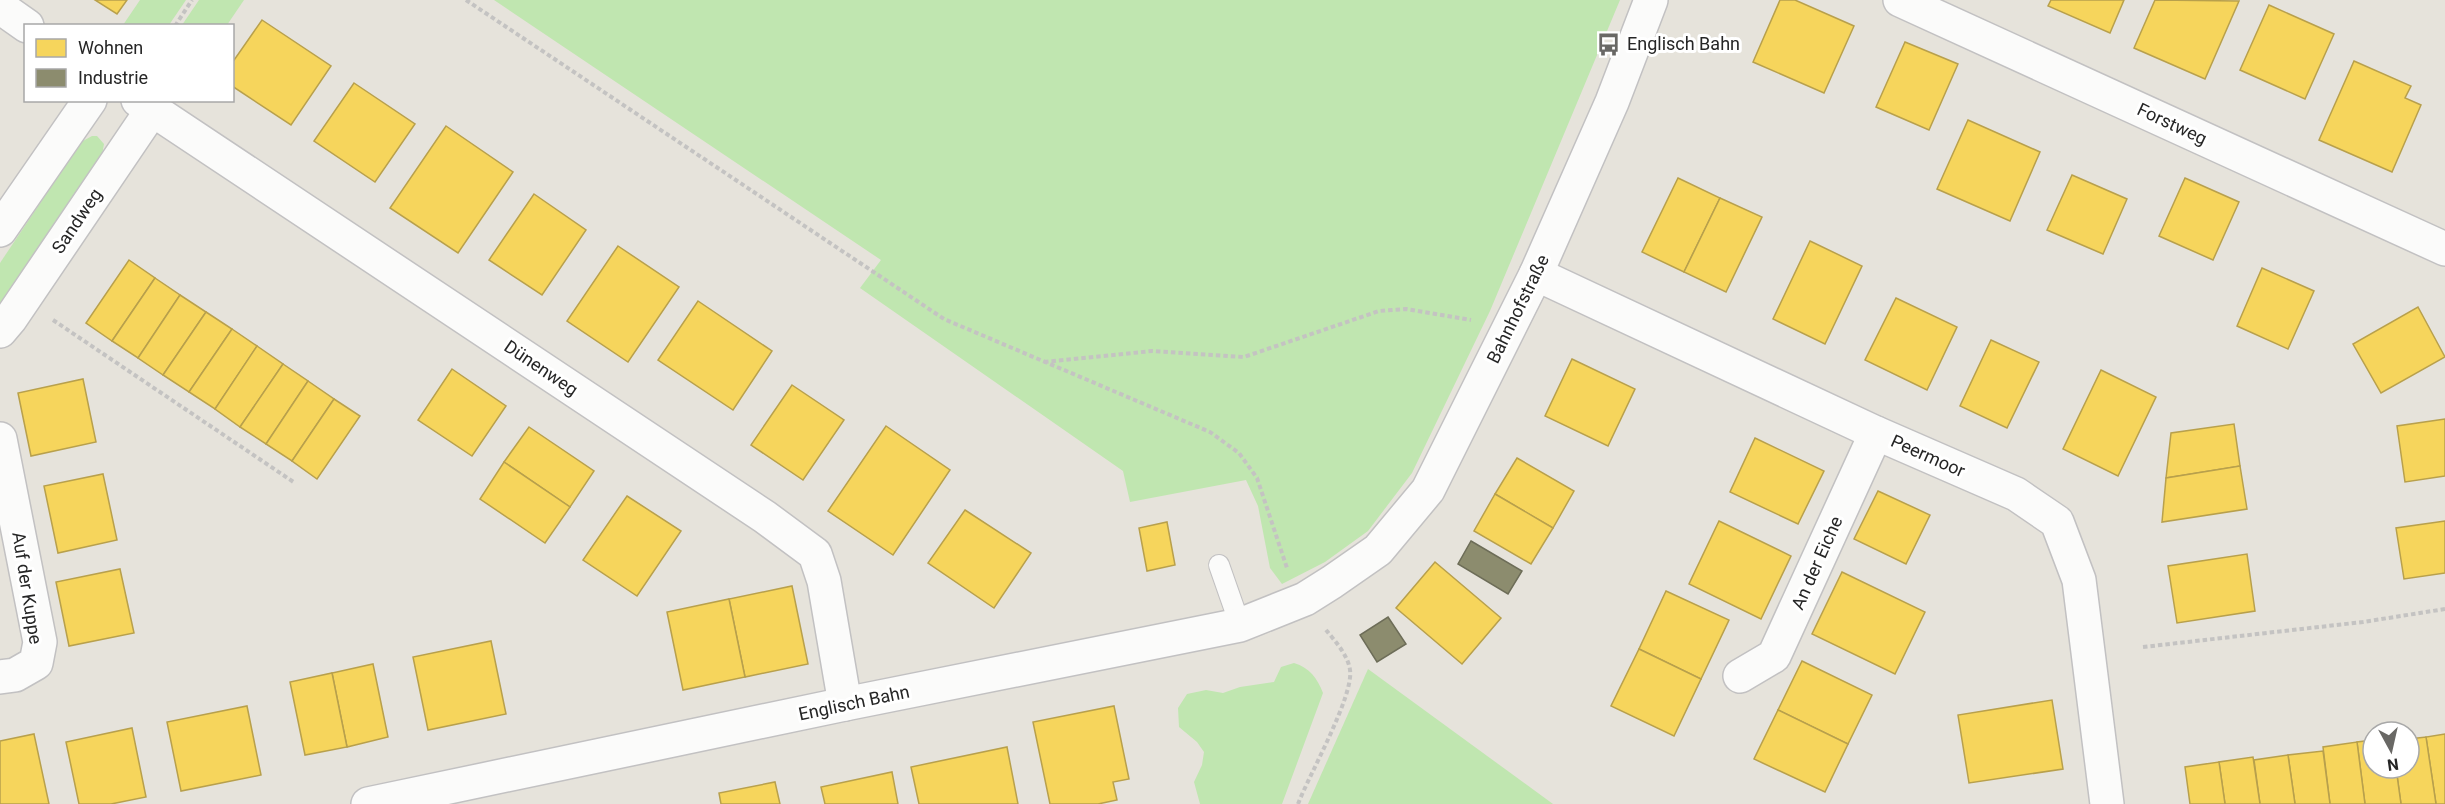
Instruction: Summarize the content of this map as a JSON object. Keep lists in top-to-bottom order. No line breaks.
{"streets":{"street":["Forstweg","Sandweg","Bahnhofstraße","Dünenweg","Peermoor","An der Eiche","Auf der Kuppe","Englisch Bahn"]},"crossings":[["Sandweg","Dünenweg"],["Bahnhofstraße","Peermoor"],["Bahnhofstraße","Englisch Bahn"],["Dünenweg","Englisch Bahn"],["Peermoor","An der Eiche"]],"places":{"bus stop":["Englisch Bahn"]},"legend":["Wohnen","Industrie"],"north":"bottom"}
